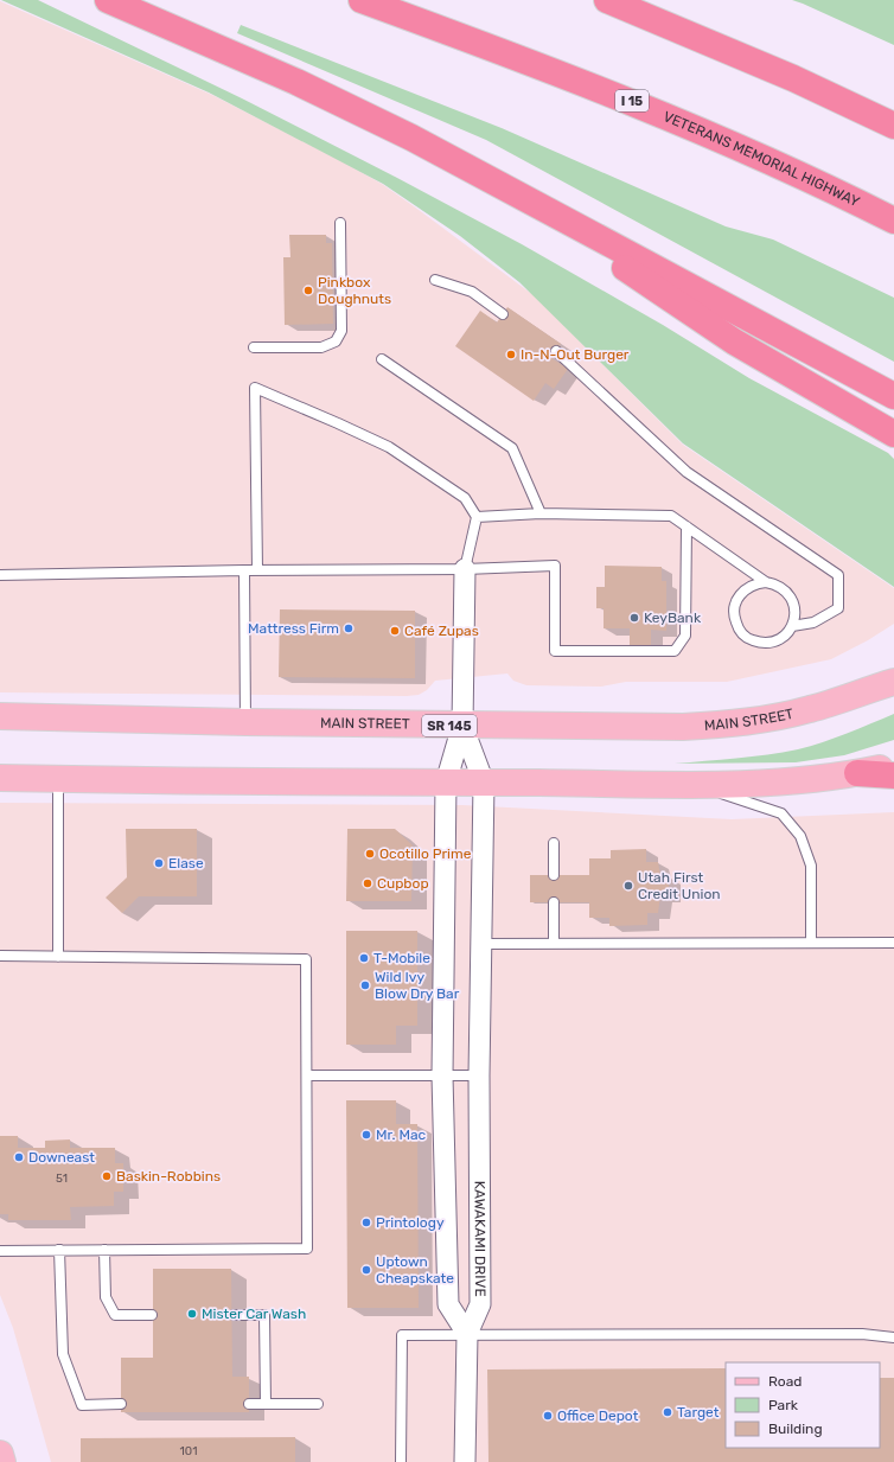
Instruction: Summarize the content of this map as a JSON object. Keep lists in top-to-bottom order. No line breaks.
{"streets":{"highway":["I 15","VETERANS MEMORIAL HIGHWAY"],"main road":["MAIN STREET","SR 145"],"street":["KAWAKAMI DRIVE"]},"crossings":[["MAIN STREET","KAWAKAMI DRIVE"]],"places":["Pinkbox Doughnuts","In-N-Out Burger","KeyBank","Mattress Firm","Café Zupas","Ocotillo Prime","Elase","Cupbop","Utah First Credit Union","T-Mobile","Wild Ivy Blow Dry Bar","Mr. Mac","Downeast","Baskin-Robbins","Printology","Uptown Cheapskate","Mister Car Wash","Target","Office Depot"],"house_numbers":["51","101"],"legend":["Road","Park","Building"]}
